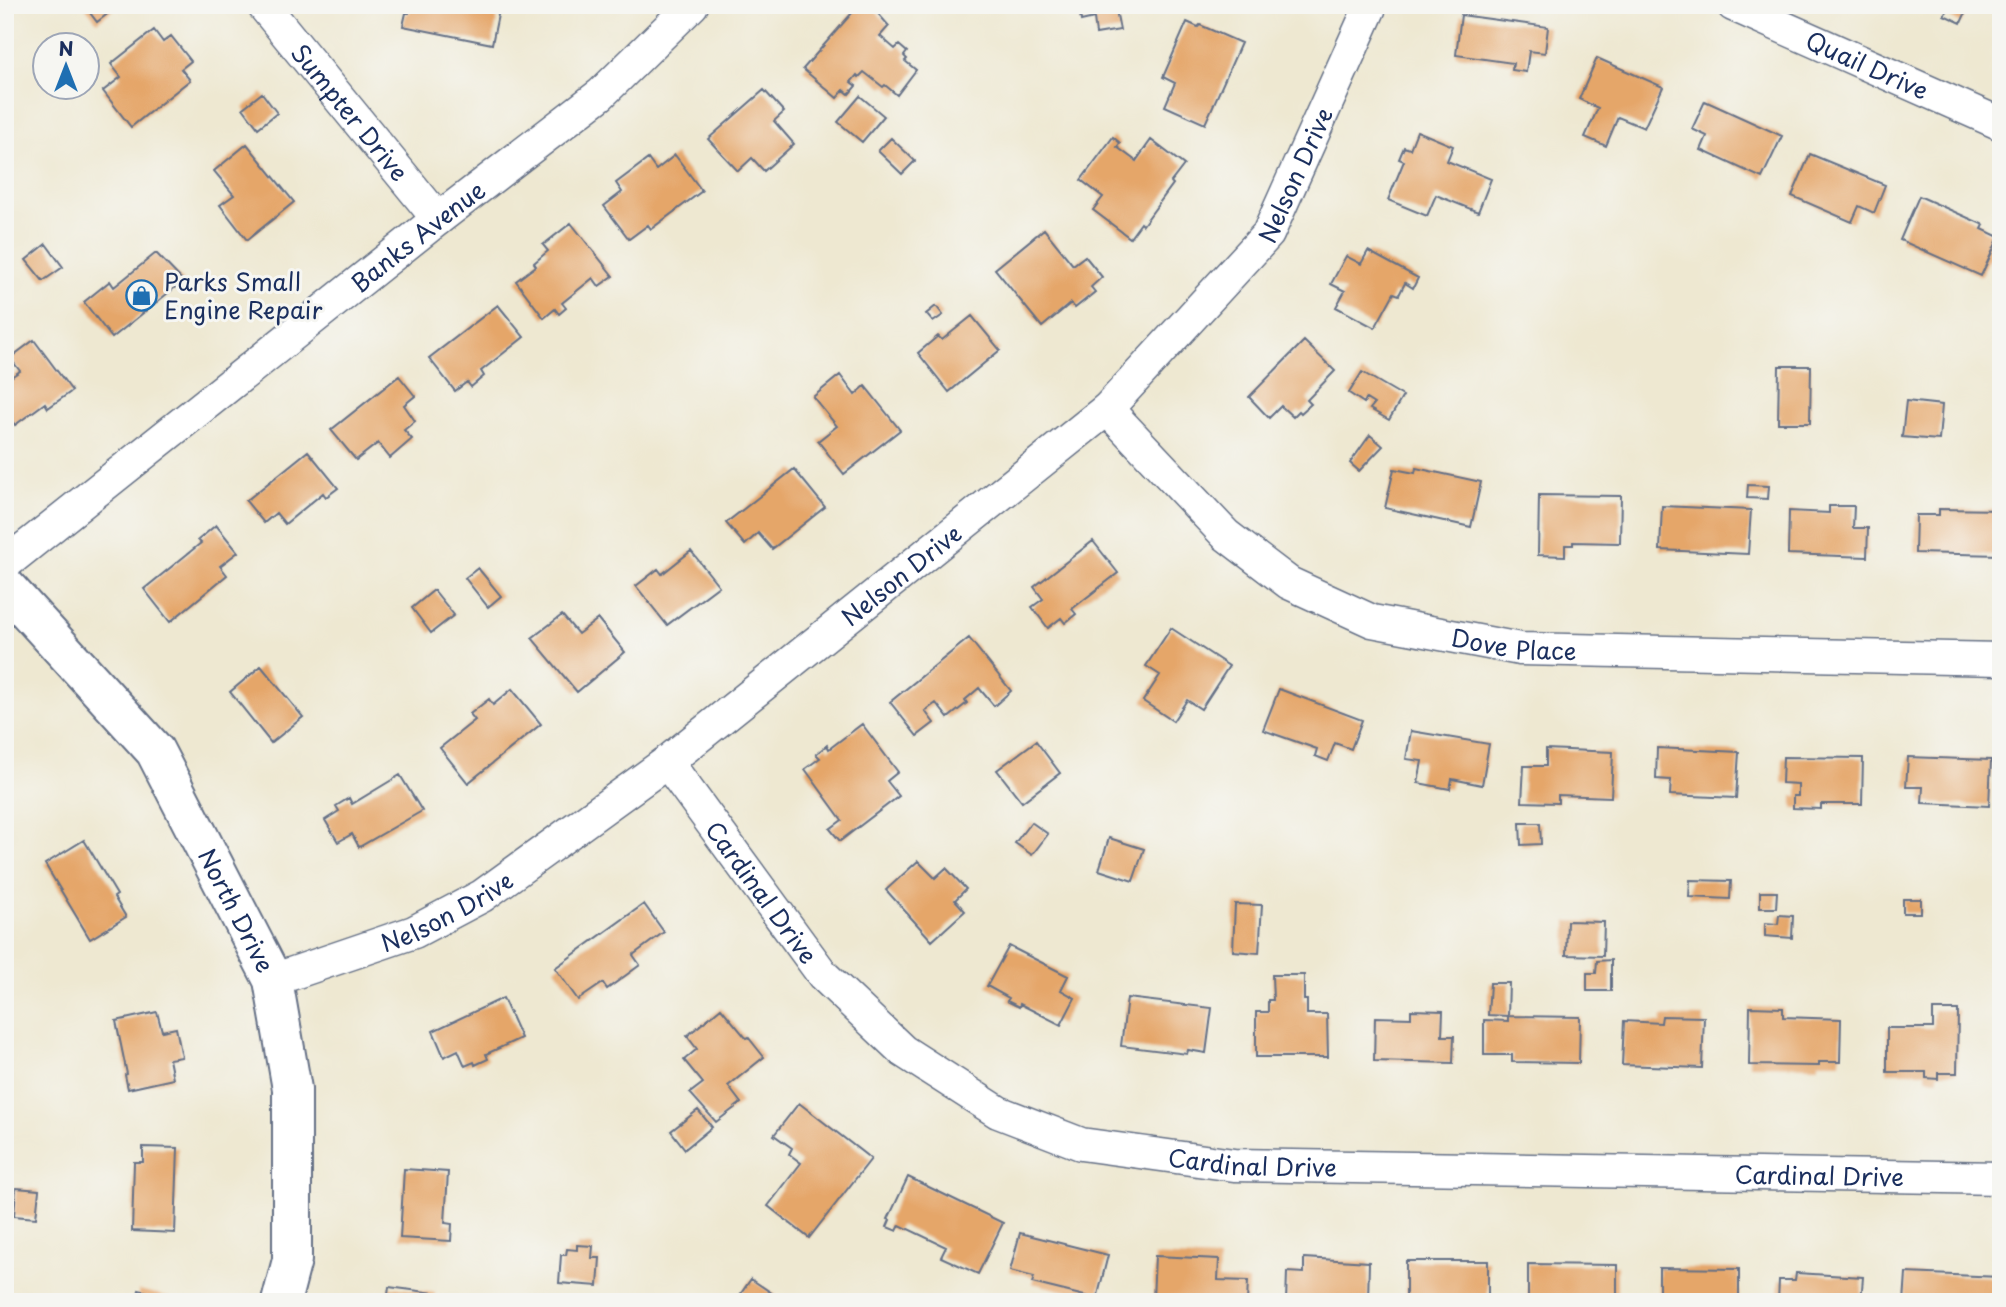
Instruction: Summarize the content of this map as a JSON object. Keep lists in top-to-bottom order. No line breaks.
{"streets":{"street":["Quail Drive","Sumpter Drive","Nelson Drive","Banks Avenue","Dove Place","Cardinal Drive","North Drive"]},"crossings":[["Sumpter Drive","Banks Avenue"],["Nelson Drive","Dove Place"],["Nelson Drive","Cardinal Drive"],["Nelson Drive","North Drive"]],"places":{"shop":["Parks Small Engine Repair"]},"north":"top"}
